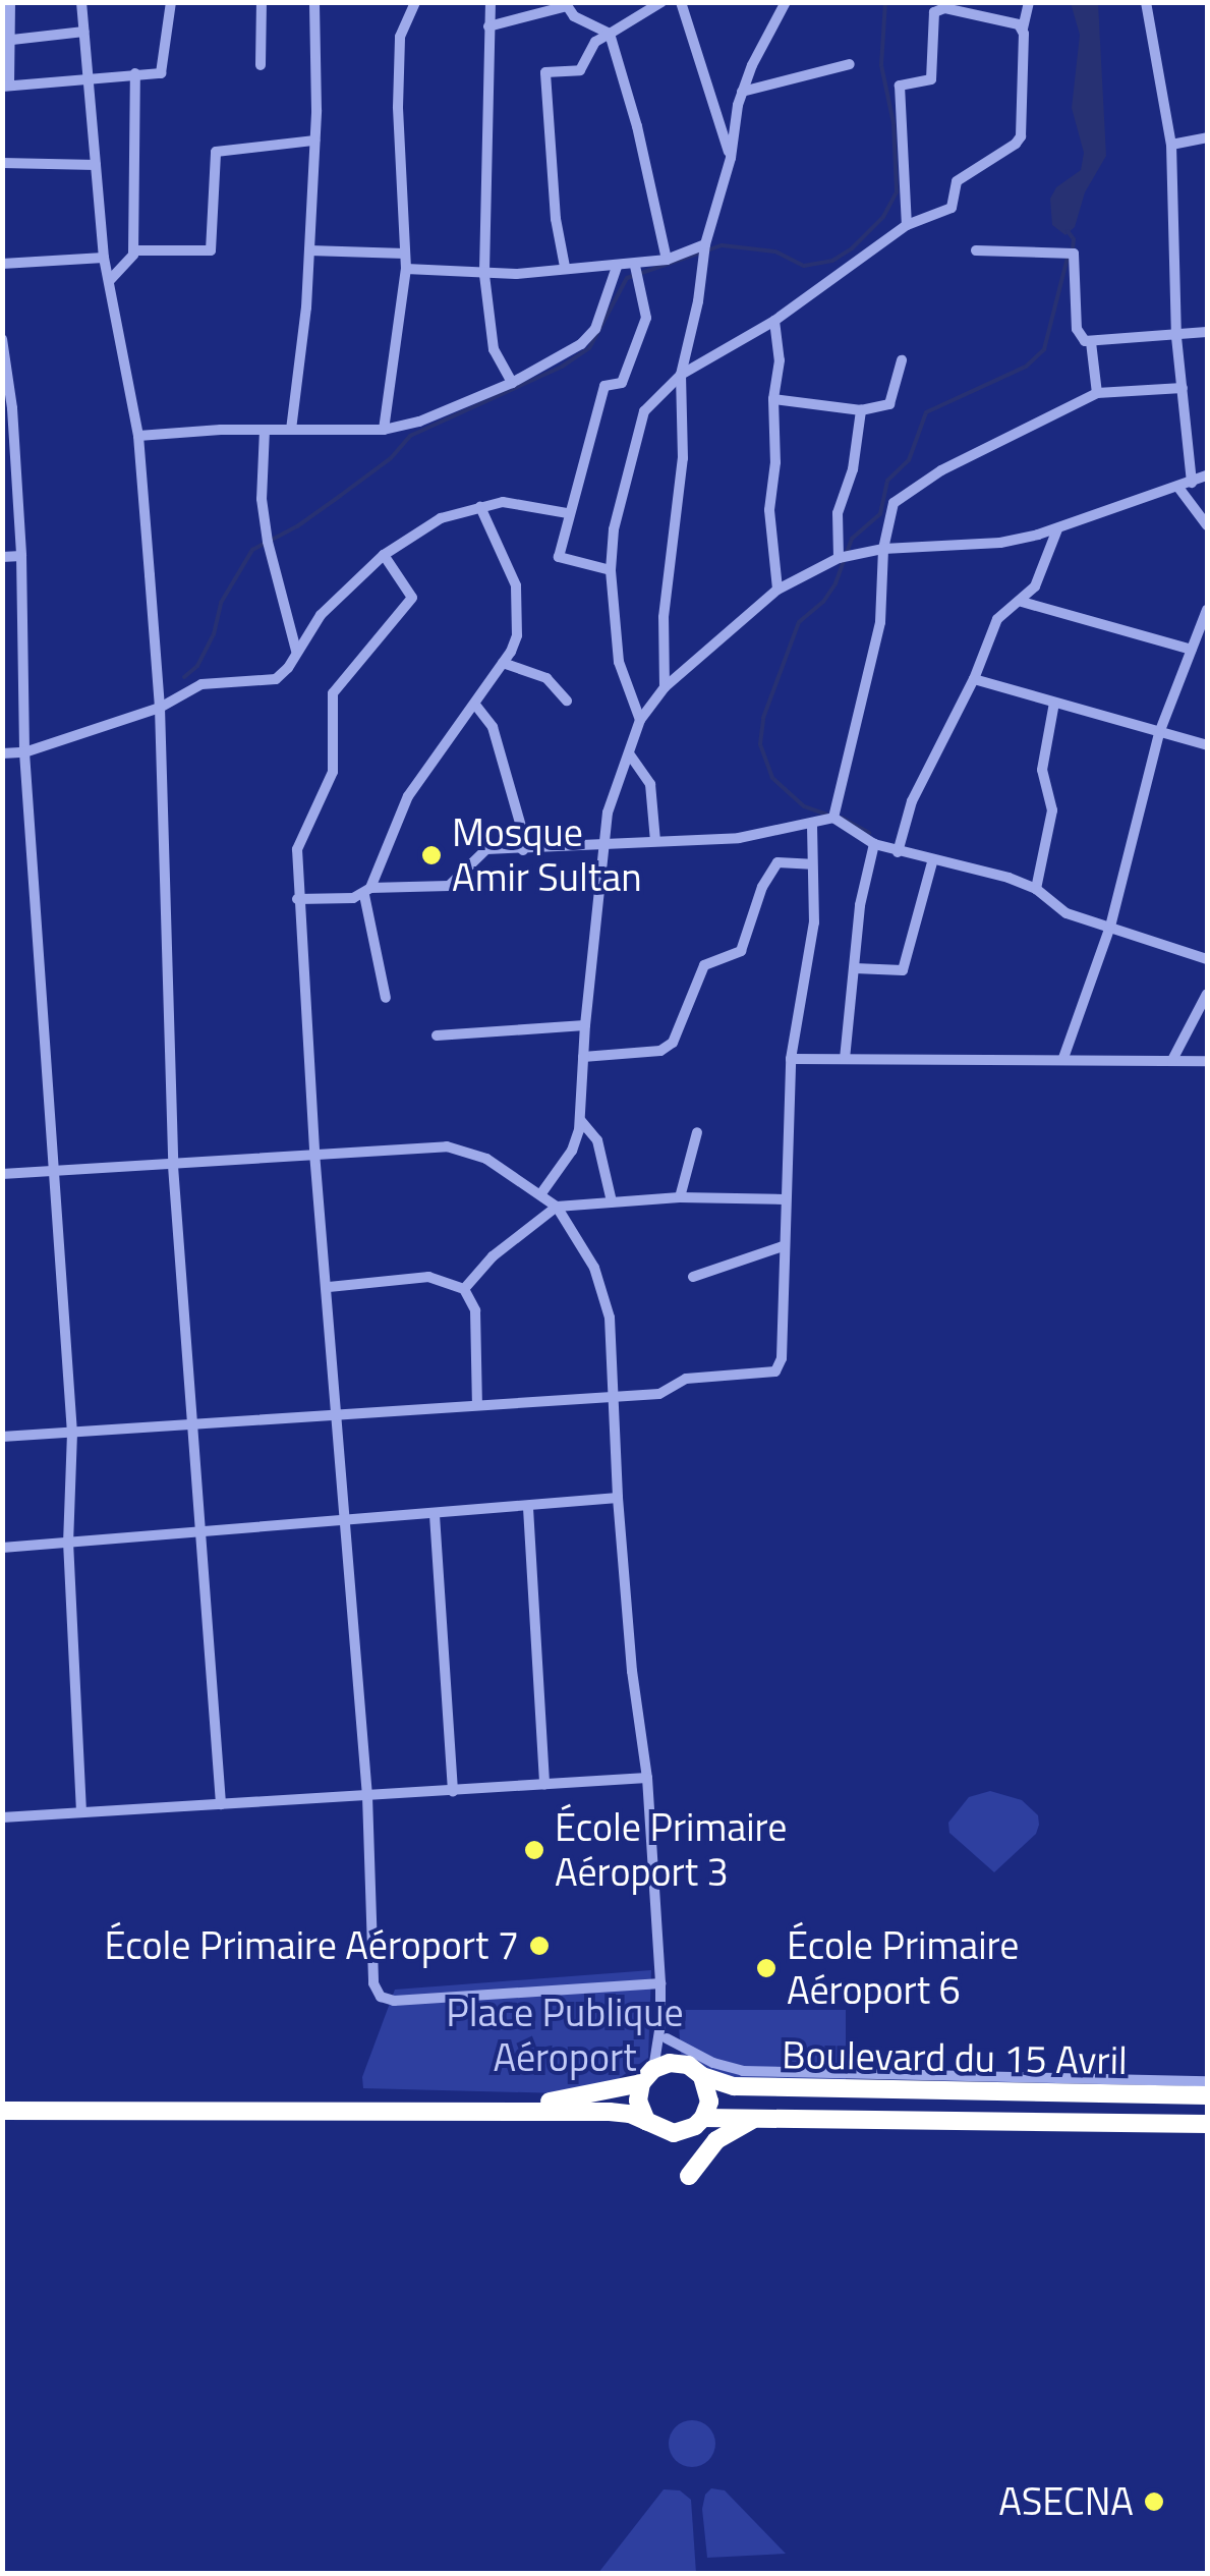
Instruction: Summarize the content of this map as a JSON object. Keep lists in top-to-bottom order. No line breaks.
{"streets":{"highway":["Boulevard du 15 Avril"]},"parks":["Place Publique Aéroport"],"places":["Mosque Amir Sultan","École Primaire Aéroport 3","École Primaire Aéroport 7","École Primaire Aéroport 6","ASECNA"]}
